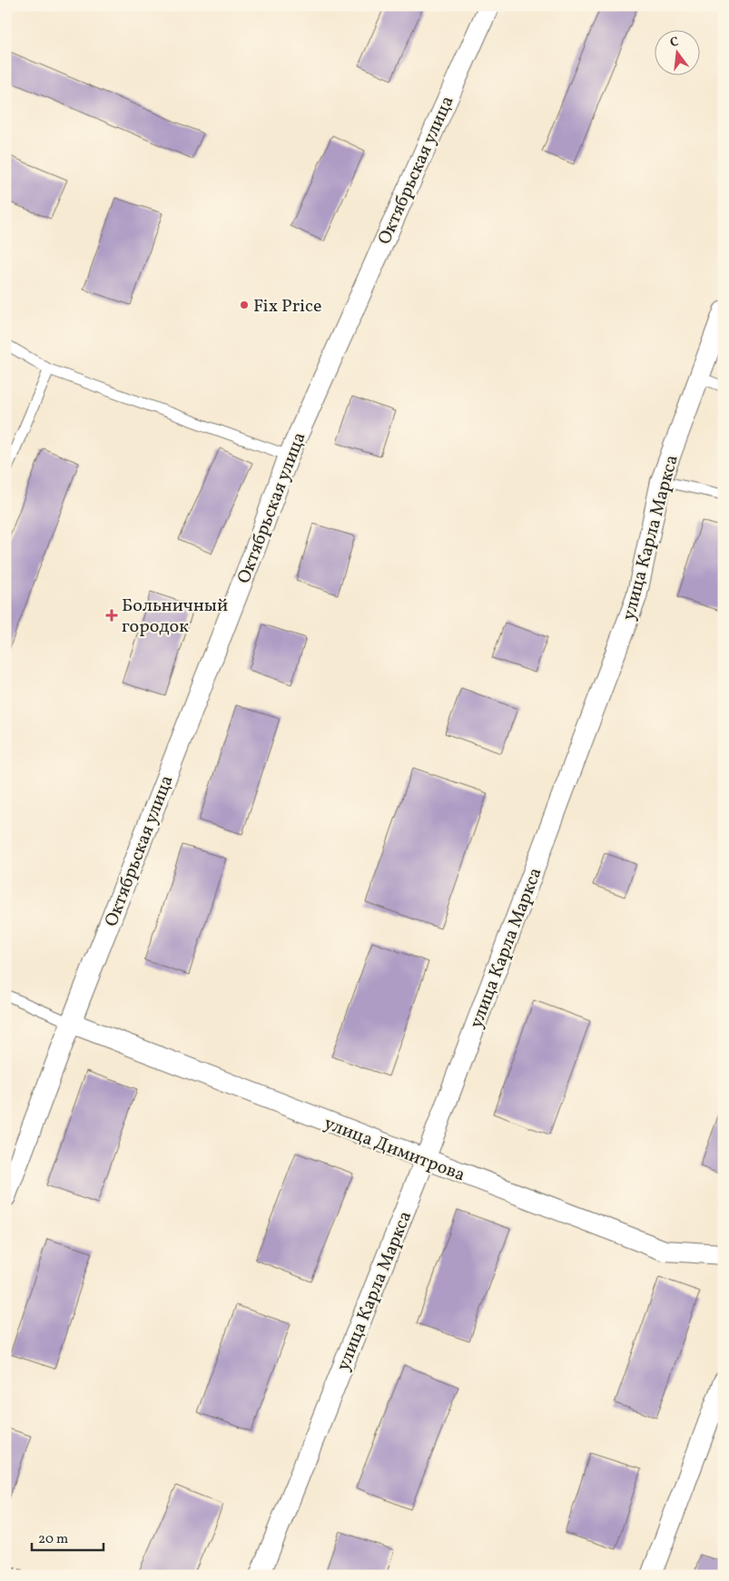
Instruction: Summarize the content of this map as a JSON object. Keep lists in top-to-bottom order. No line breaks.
{"streets":{"street":["Октябрьская улица","улица Карла Маркса","улица Димитрова"]},"crossings":[["Октябрьская улица","улица Димитрова"],["улица Карла Маркса","улица Димитрова"]],"places":{"other":["Fix Price"],"health":["Больничный городок"]},"scale_bar":"20 m","north":"top"}
